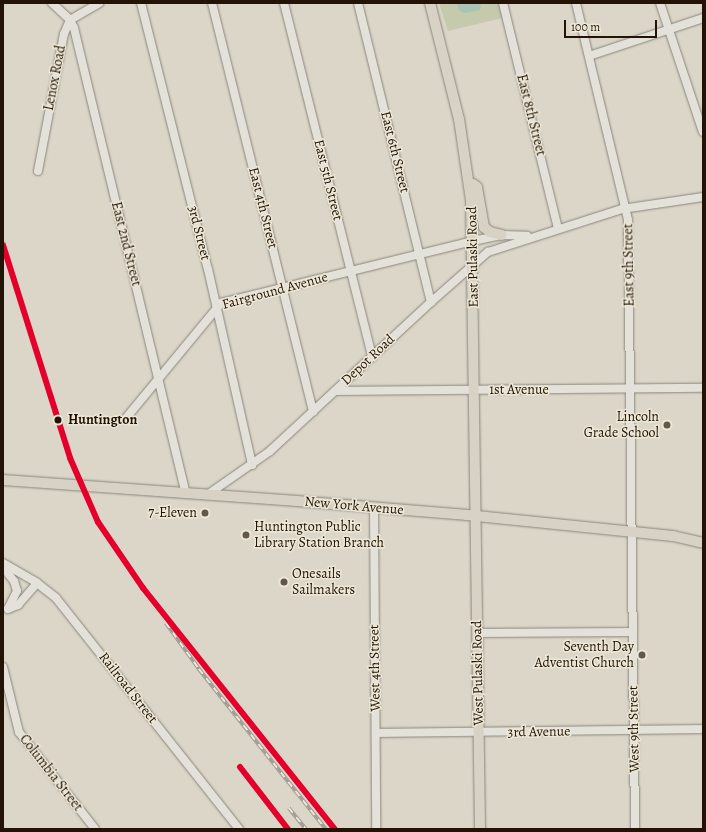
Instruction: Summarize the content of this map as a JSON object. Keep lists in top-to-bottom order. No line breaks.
{"streets":{"main road":["East Pulaski Road","New York Avenue","West Pulaski Road"],"street":["Lenox Road","East 8th Street","East 6th Street","East 5th Street","East 4th Street","3rd Street","East 2nd Street","East 9th Street","Fairground Avenue","Depot Road","1st Avenue","West 4th Street","Railroad Street","West 9th Street","3rd Avenue","Columbia Street"]},"crossings":[["Lenox Road","East 2nd Street"],["East 8th Street","Depot Road"],["East 6th Street","Fairground Avenue"],["East 6th Street","Depot Road"],["East 5th Street","Fairground Avenue"],["East 5th Street","Depot Road"],["East 4th Street","Fairground Avenue"],["East 4th Street","Depot Road"],["3rd Street","Fairground Avenue"],["3rd Street","Depot Road"],["East 2nd Street","Fairground Avenue"],["East 2nd Street","New York Avenue"],["East Pulaski Road","Fairground Avenue"],["East Pulaski Road","Depot Road"],["East Pulaski Road","1st Avenue"],["East Pulaski Road","New York Avenue"],["East Pulaski Road","West Pulaski Road"],["East 9th Street","Depot Road"],["East 9th Street","1st Avenue"],["East 9th Street","New York Avenue"],["East 9th Street","West 9th Street"],["Fairground Avenue","Depot Road"],["Depot Road","1st Avenue"],["Depot Road","New York Avenue"],["New York Avenue","West 4th Street"],["New York Avenue","West Pulaski Road"],["New York Avenue","West 9th Street"],["West 4th Street","3rd Avenue"],["West Pulaski Road","3rd Avenue"],["West 9th Street","3rd Avenue"]],"places":["Huntington","Lincoln Grade School","7-Eleven","Huntington Public Library Station Branch","Onesails Sailmakers","Seventh Day Adventist Church"],"scale_bar":"100 m"}
